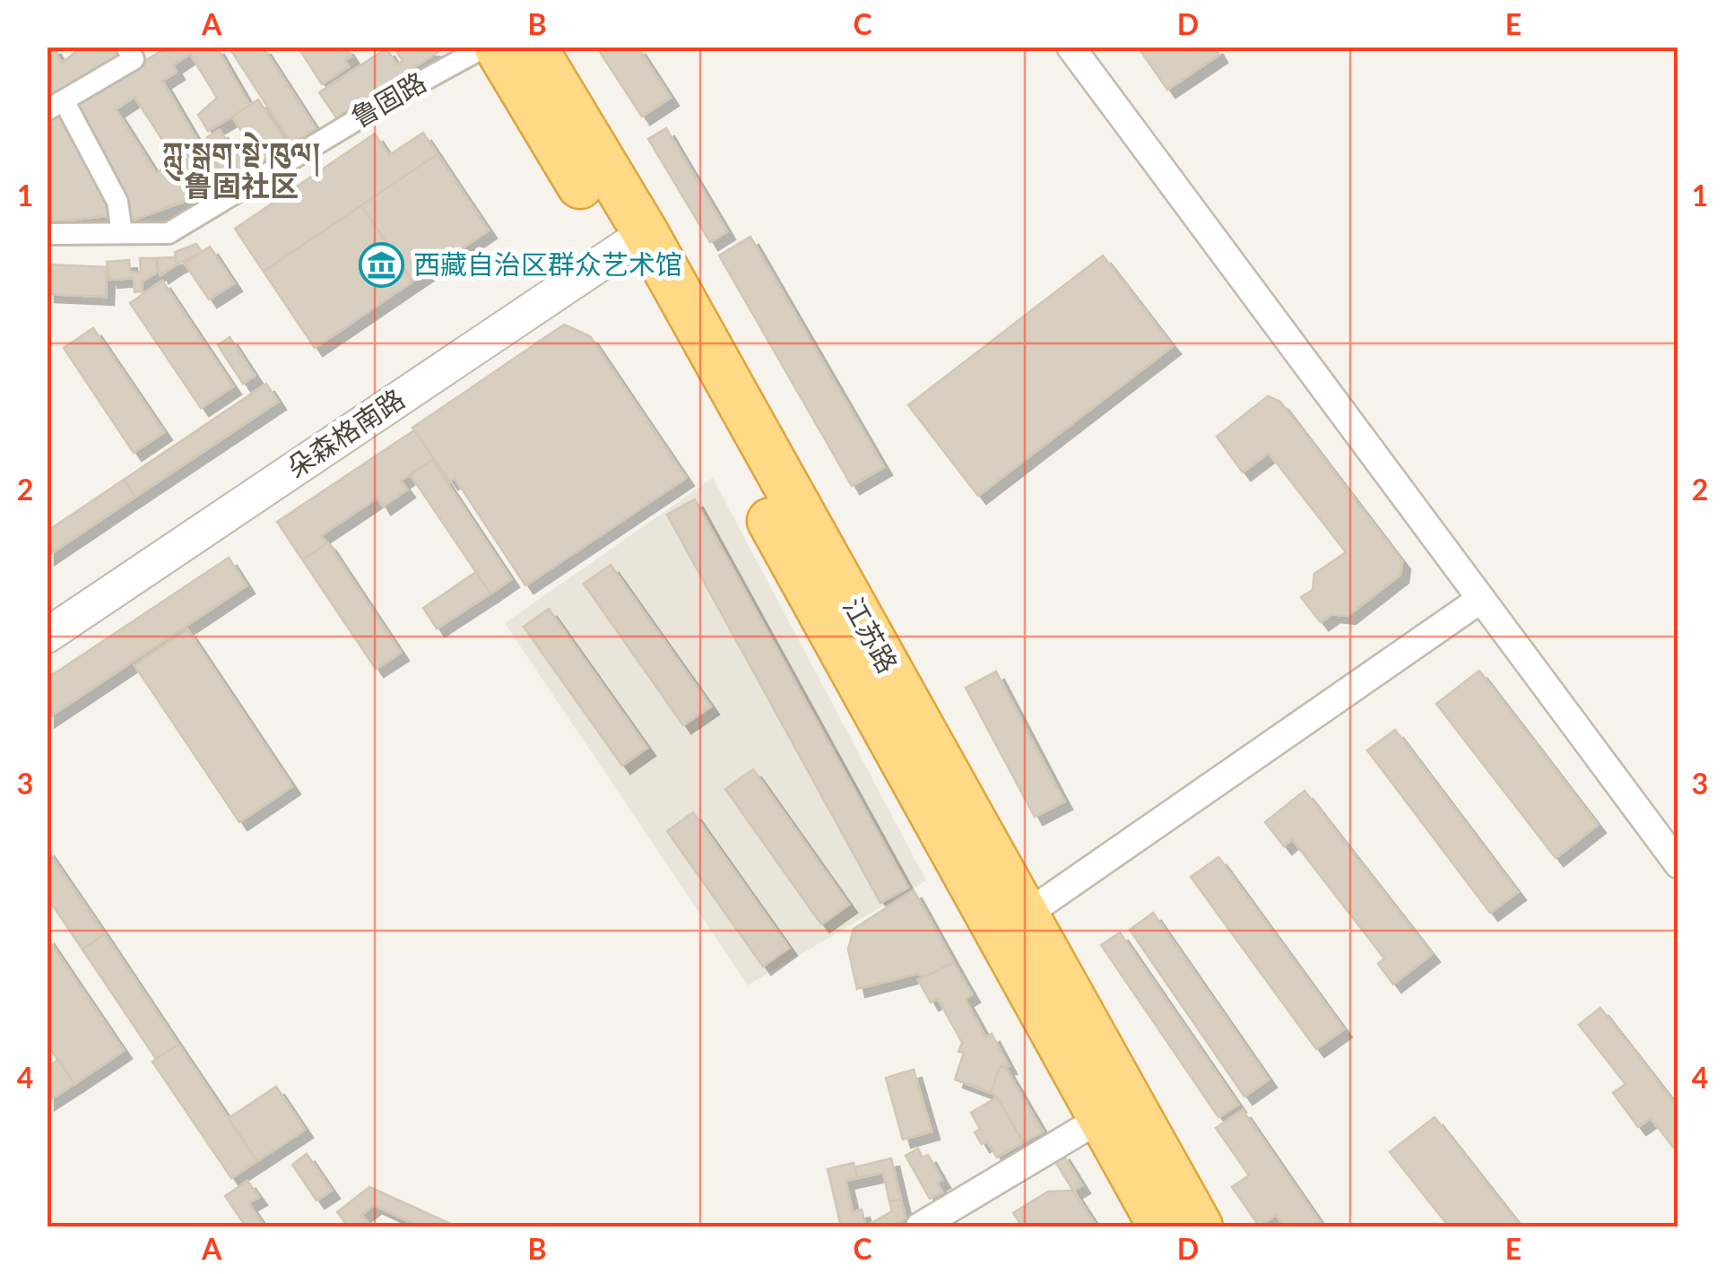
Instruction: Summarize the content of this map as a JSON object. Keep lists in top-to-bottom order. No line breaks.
{"streets":{"highway":["江苏路"],"street":["鲁固路","朵森格南路"]},"crossings":[["朵森格南路","江苏路"]],"districts":["ཀླུ་སྒུག་སྡེ་ཁུལ། 鲁固社区"],"places":{"museum":["西藏自治区群众艺术馆"]},"grid":{"columns":["A","B","C","D","E"],"rows":["1","2","3","4"]}}
